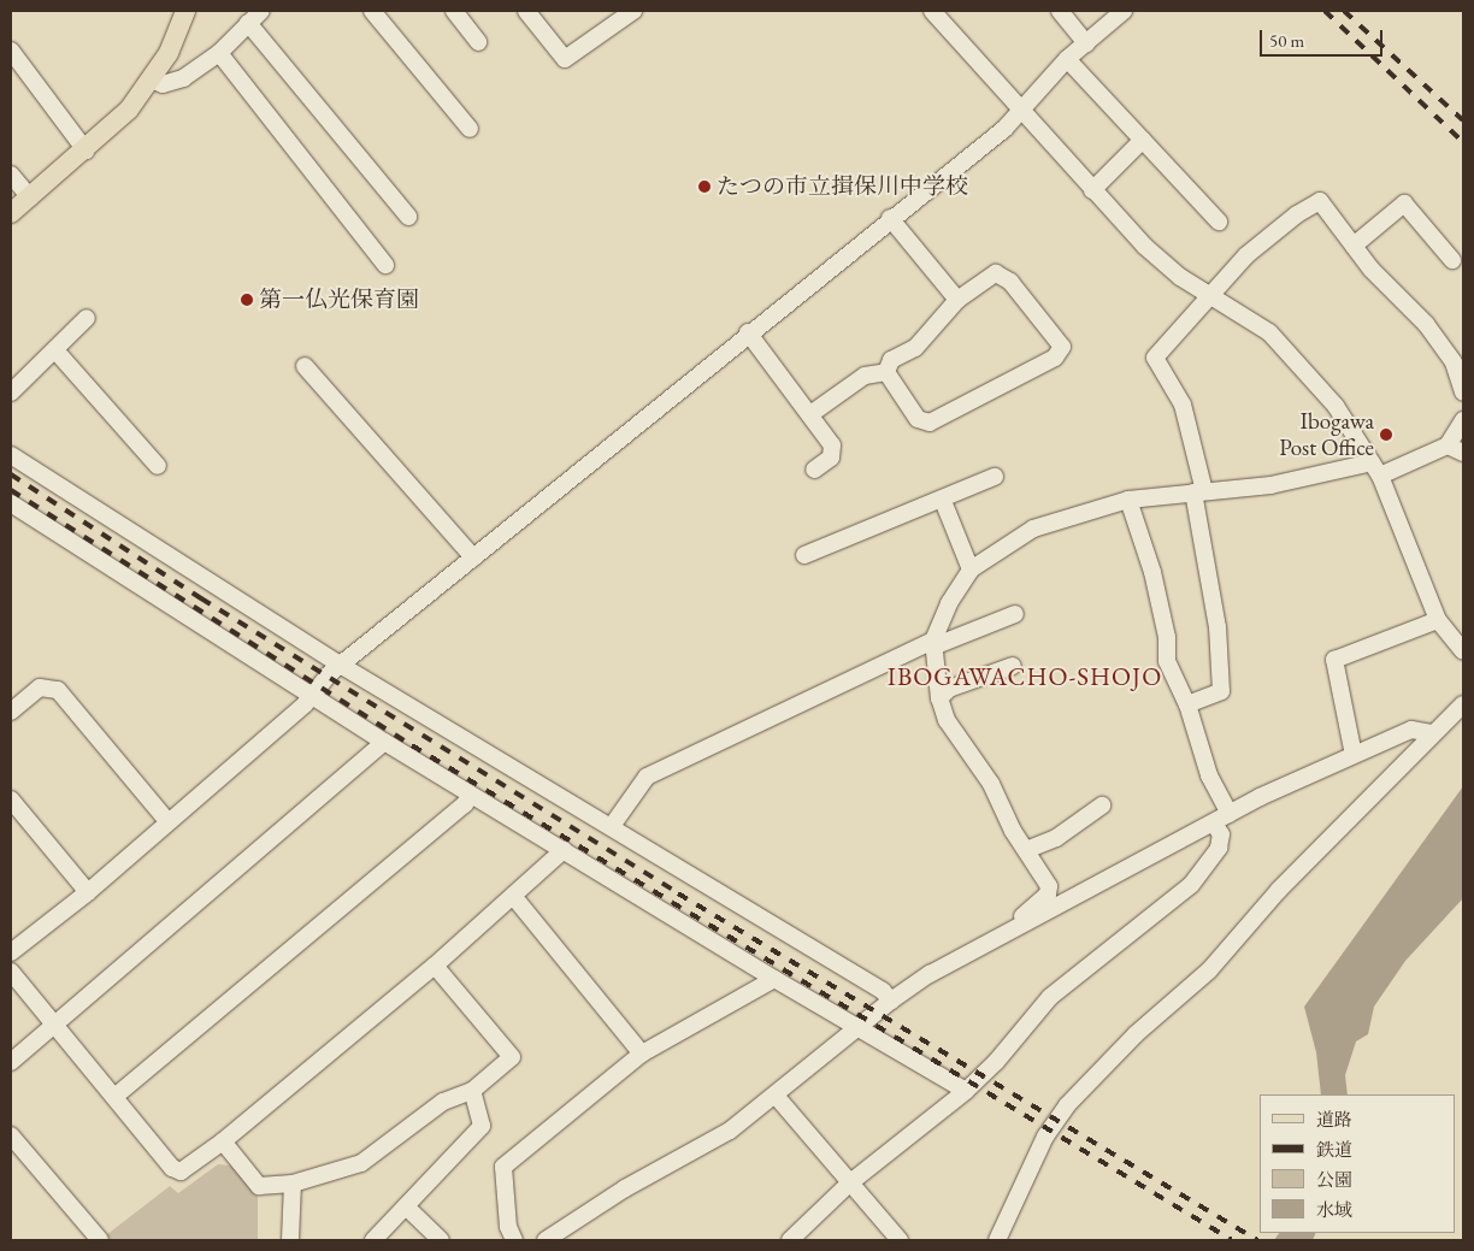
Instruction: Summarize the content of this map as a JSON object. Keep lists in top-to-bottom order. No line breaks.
{"districts":["IBOGAWACHO-SHOJO"],"places":["たつの市立揖保川中学校","第一仏光保育園","Ibogawa Post Office"],"legend":["道路","鉄道","公園","水域"],"scale_bar":"50 m"}
